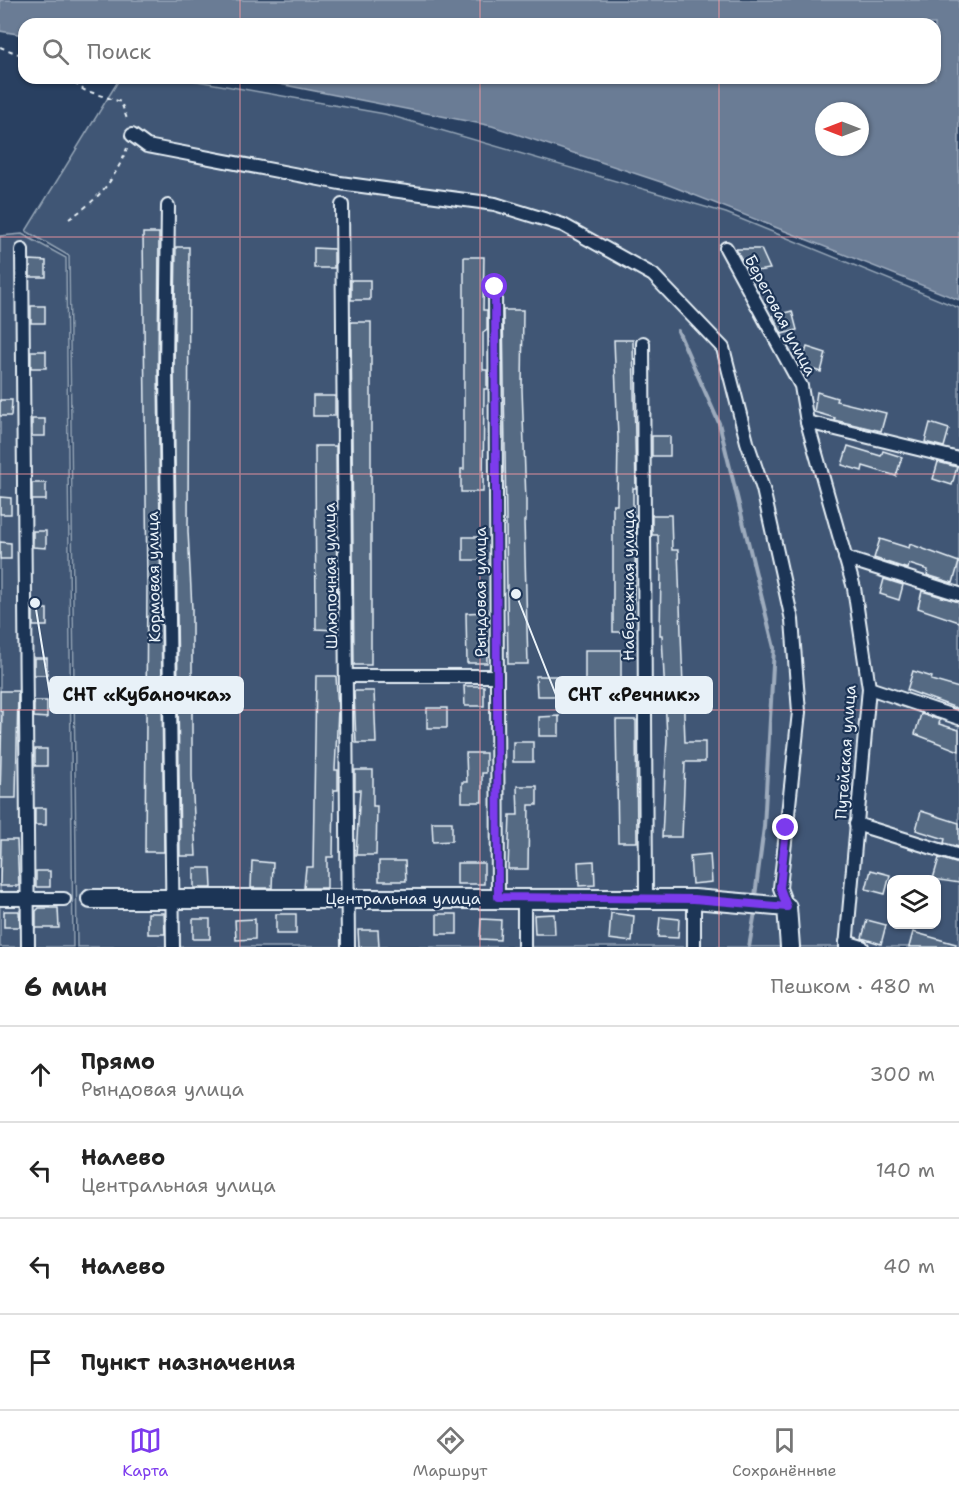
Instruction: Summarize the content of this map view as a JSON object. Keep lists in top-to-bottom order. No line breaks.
{"streets":{"street":["Береговая улица","Шлюпочная улица","Кормовая улица","Набережная улица","Рындовая улица","Путейская улица","Центральная улица"]},"crossings":[["Береговая улица","Путейская улица"],["Шлюпочная улица","Центральная улица"],["Кормовая улица","Центральная улица"],["Набережная улица","Центральная улица"],["Рындовая улица","Центральная улица"]],"places":["СНТ «Речник»","СНТ «Кубаночка»"],"north":"left","page":{"search":"Поиск","heading":["6 мин","Пешком · 480 m"],"list":[["Прямо","Рындовая улица","300 m"],["Налево","Центральная улица","140 m"],["Налево","40 m"],"Пункт назначения"],"nav":["Карта","Маршрут","Сохранённые"]}}
